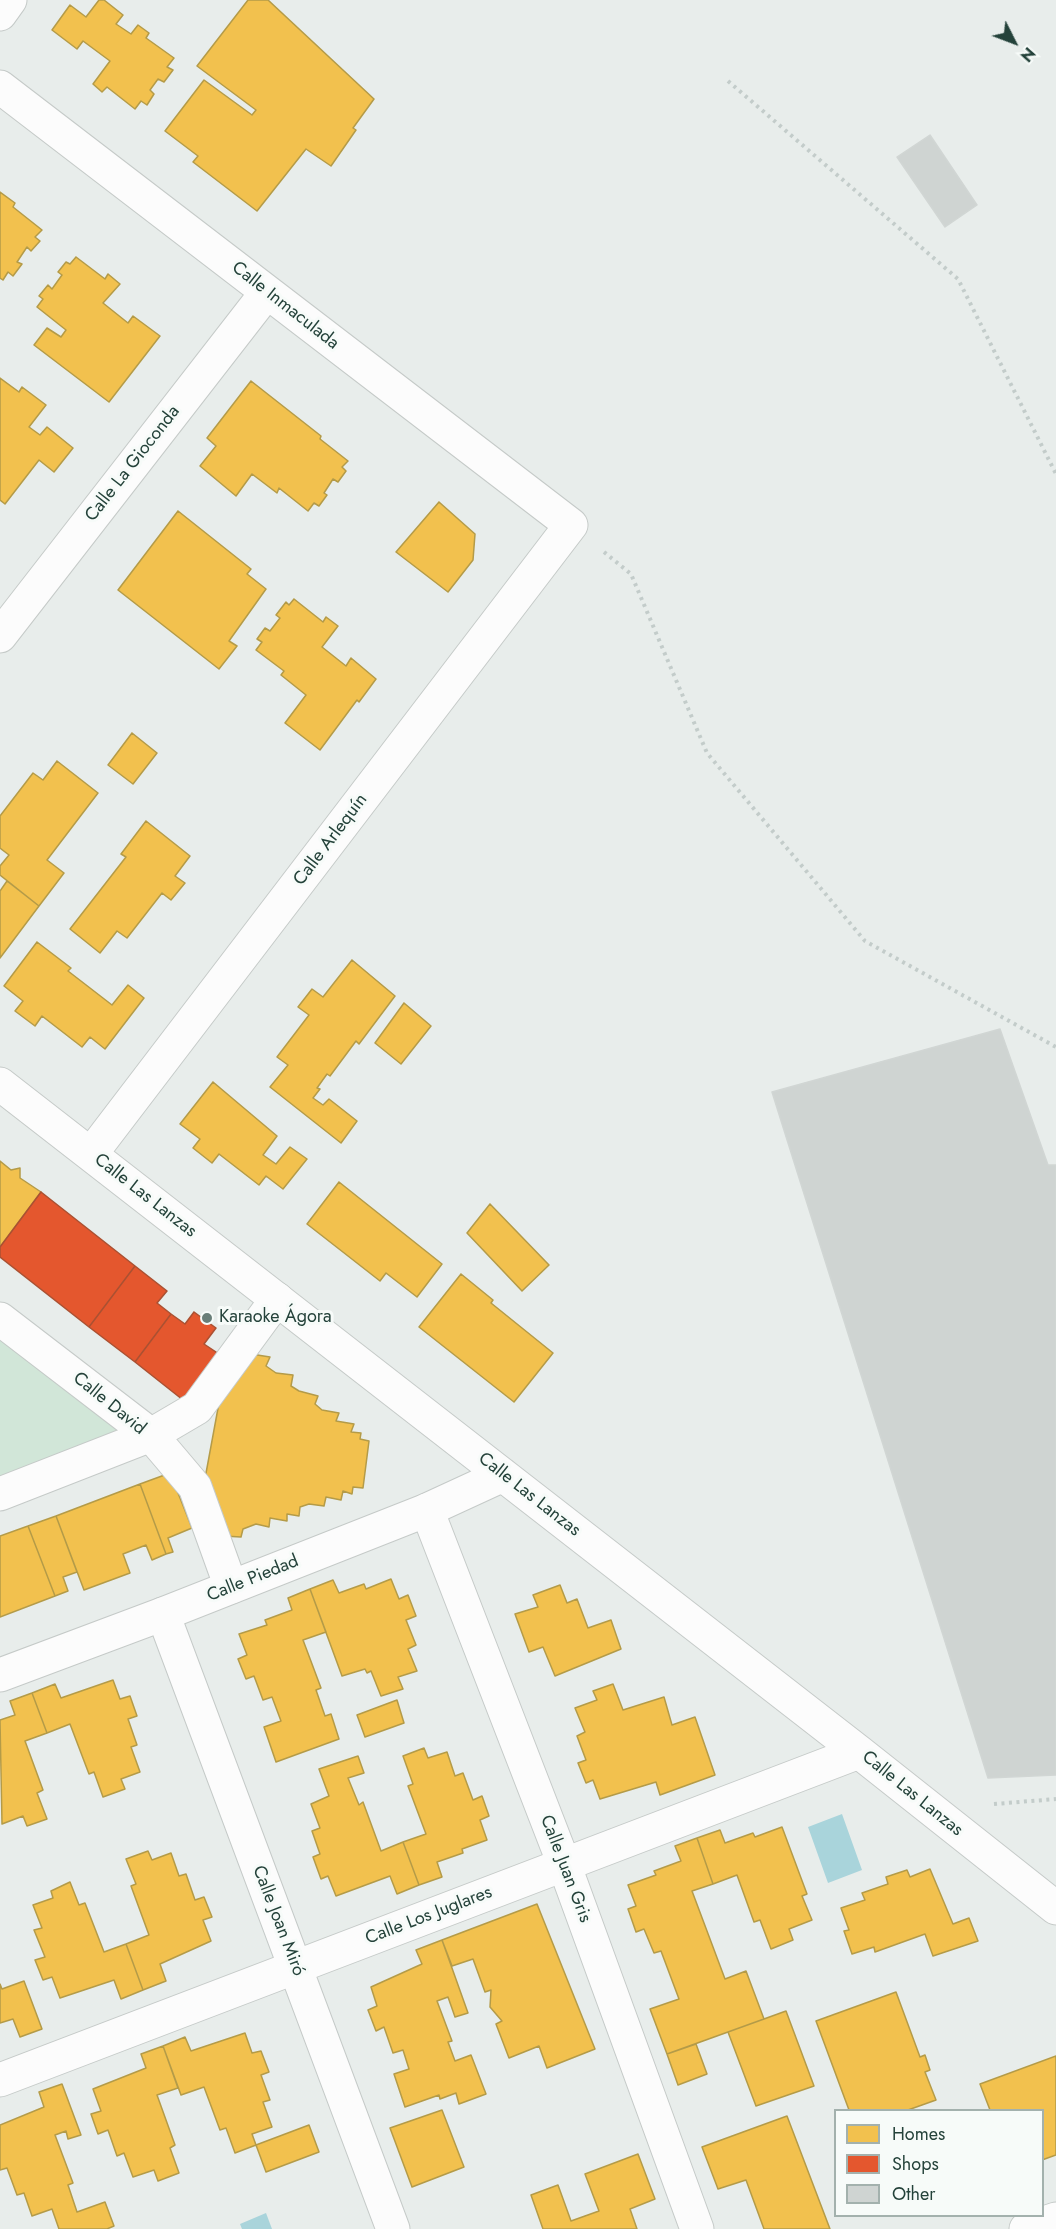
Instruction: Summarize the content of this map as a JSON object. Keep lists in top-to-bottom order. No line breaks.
{"streets":{"street":["Calle Inmaculada","Calle La Gioconda","Calle Arlequín","Calle Las Lanzas","Calle David","Calle Piedad","Calle Juan Gris","Calle Los Juglares","Calle Joan Miró"]},"crossings":[["Calle Inmaculada","Calle La Gioconda"],["Calle Inmaculada","Calle Arlequín"],["Calle Arlequín","Calle Las Lanzas"],["Calle Las Lanzas","Calle Piedad"],["Calle Las Lanzas","Calle Los Juglares"],["Calle Piedad","Calle Juan Gris"],["Calle Piedad","Calle Joan Miró"],["Calle Juan Gris","Calle Los Juglares"],["Calle Los Juglares","Calle Joan Miró"]],"places":["Karaoke Ágora"],"legend":["Homes","Shops","Other"],"north":"bottom right"}
